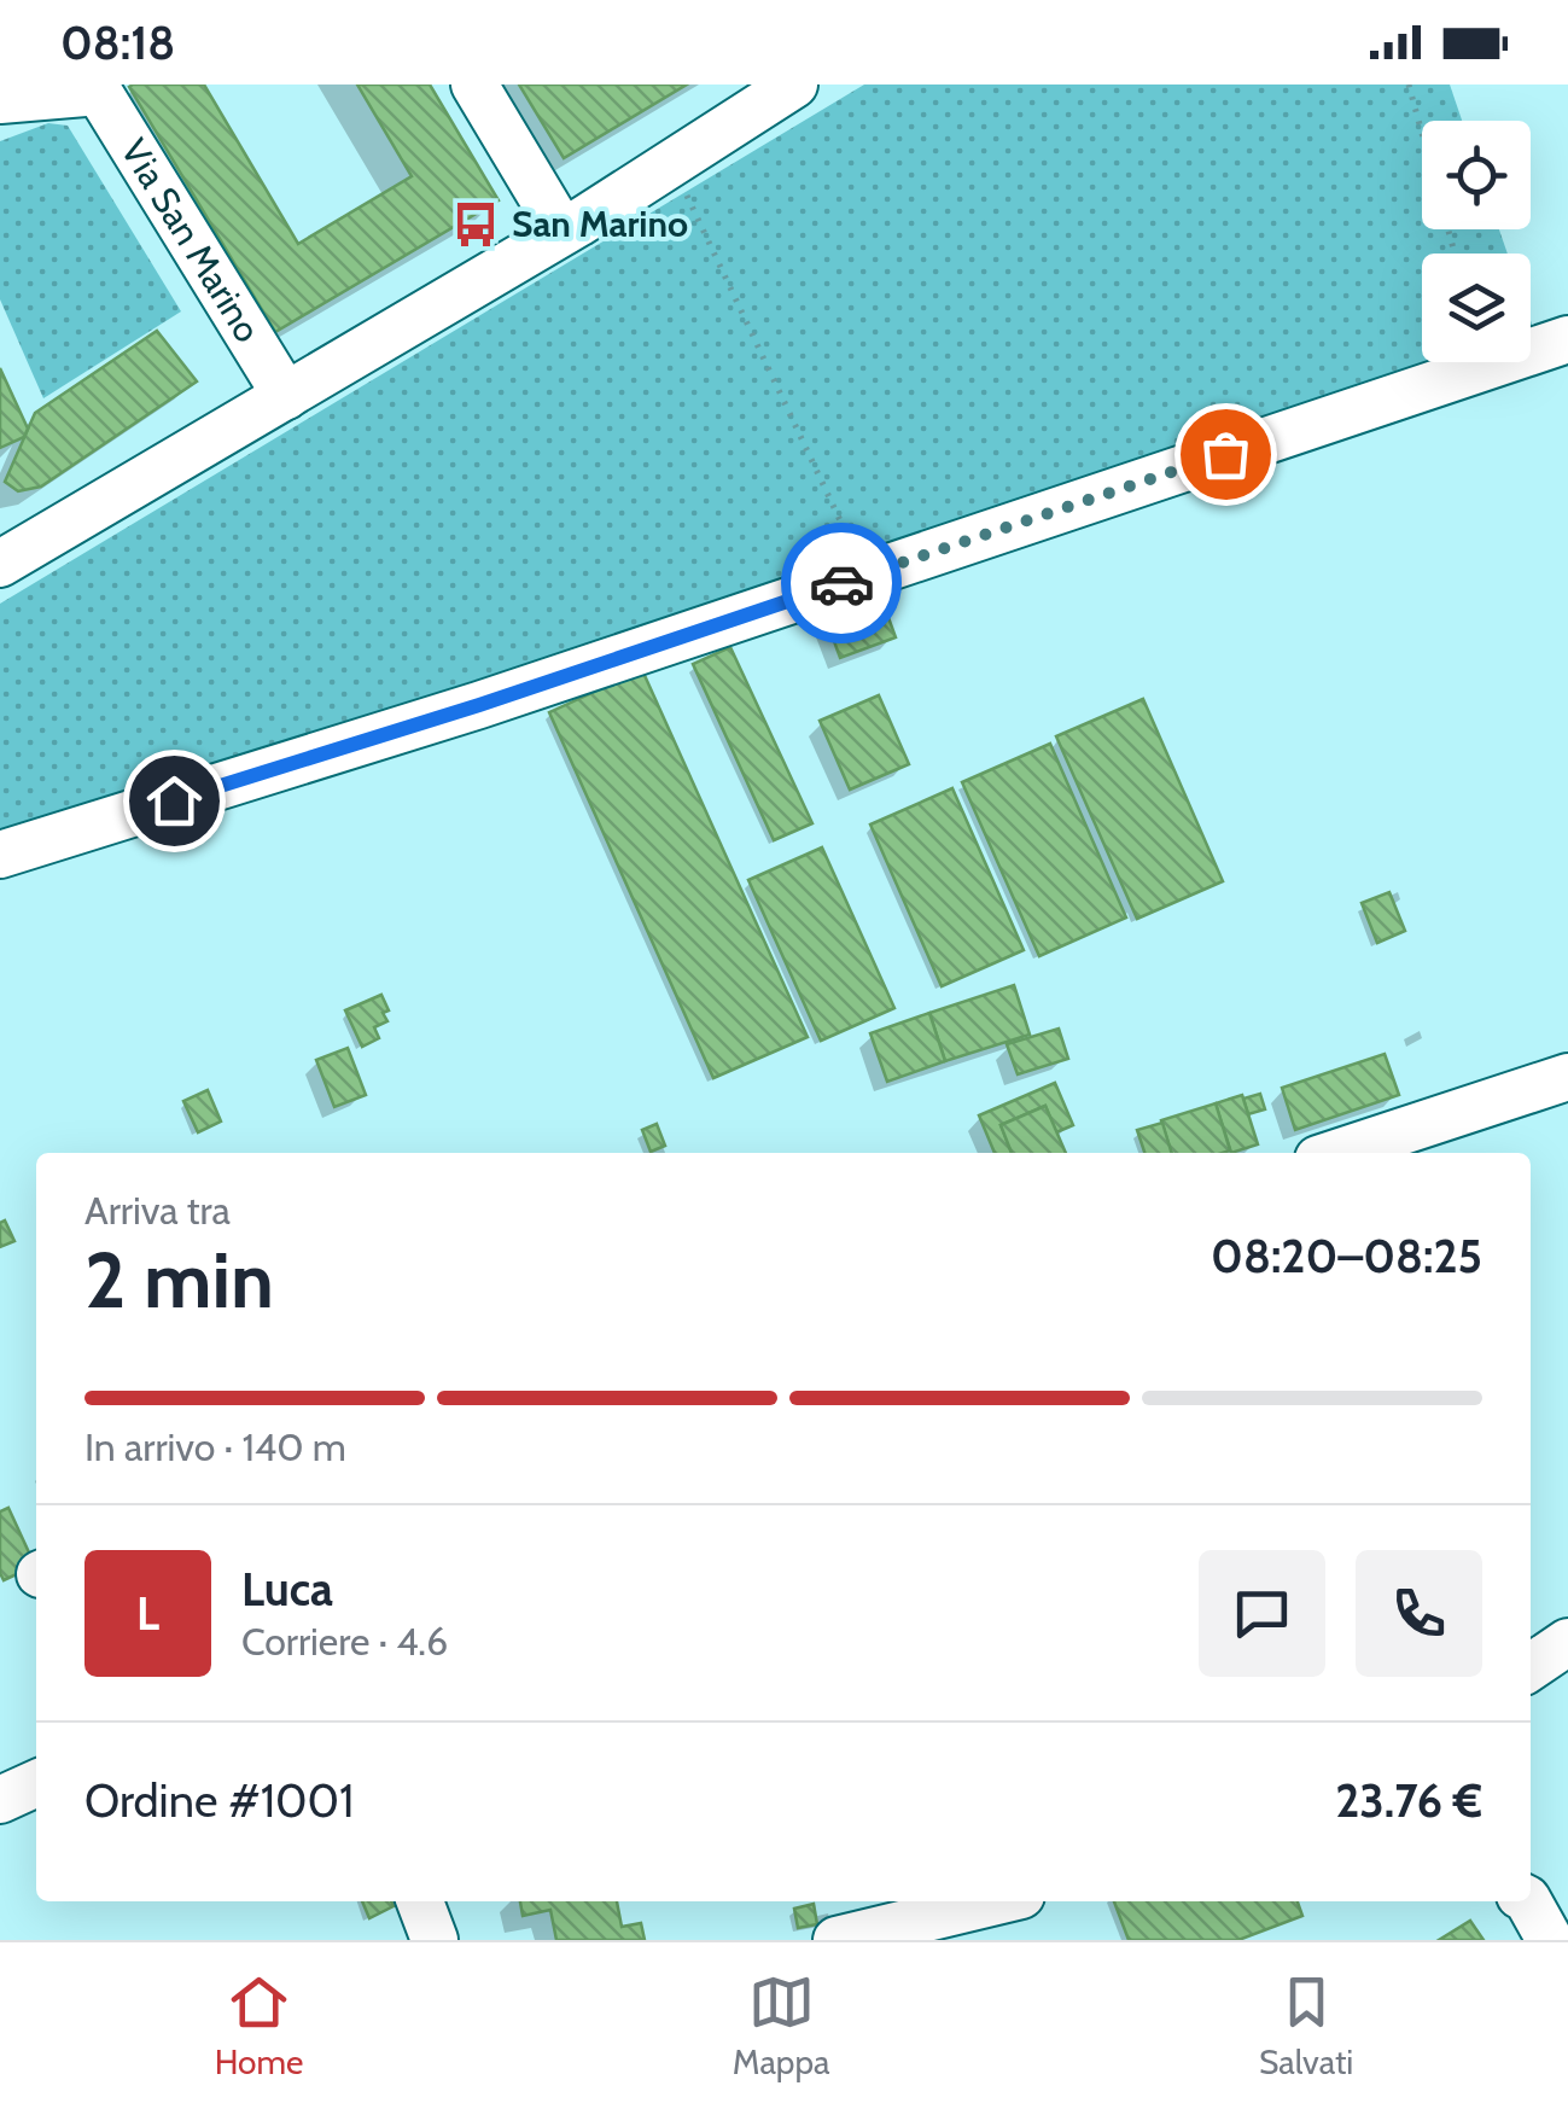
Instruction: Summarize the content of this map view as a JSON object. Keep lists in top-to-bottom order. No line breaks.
{"streets":{"street":["Via San Marino"]},"places":{"bus stop":["San Marino"]},"page":{"status":"08:18","heading":["2 min","Arriva tra","08:20–08:25"],"panel":["Luca","Corriere · 4.6","Ordine #1001","23.76 €"],"bar":"In arrivo · 140 m","round":"L","tabs":["Home","Mappa","Salvati"]}}
